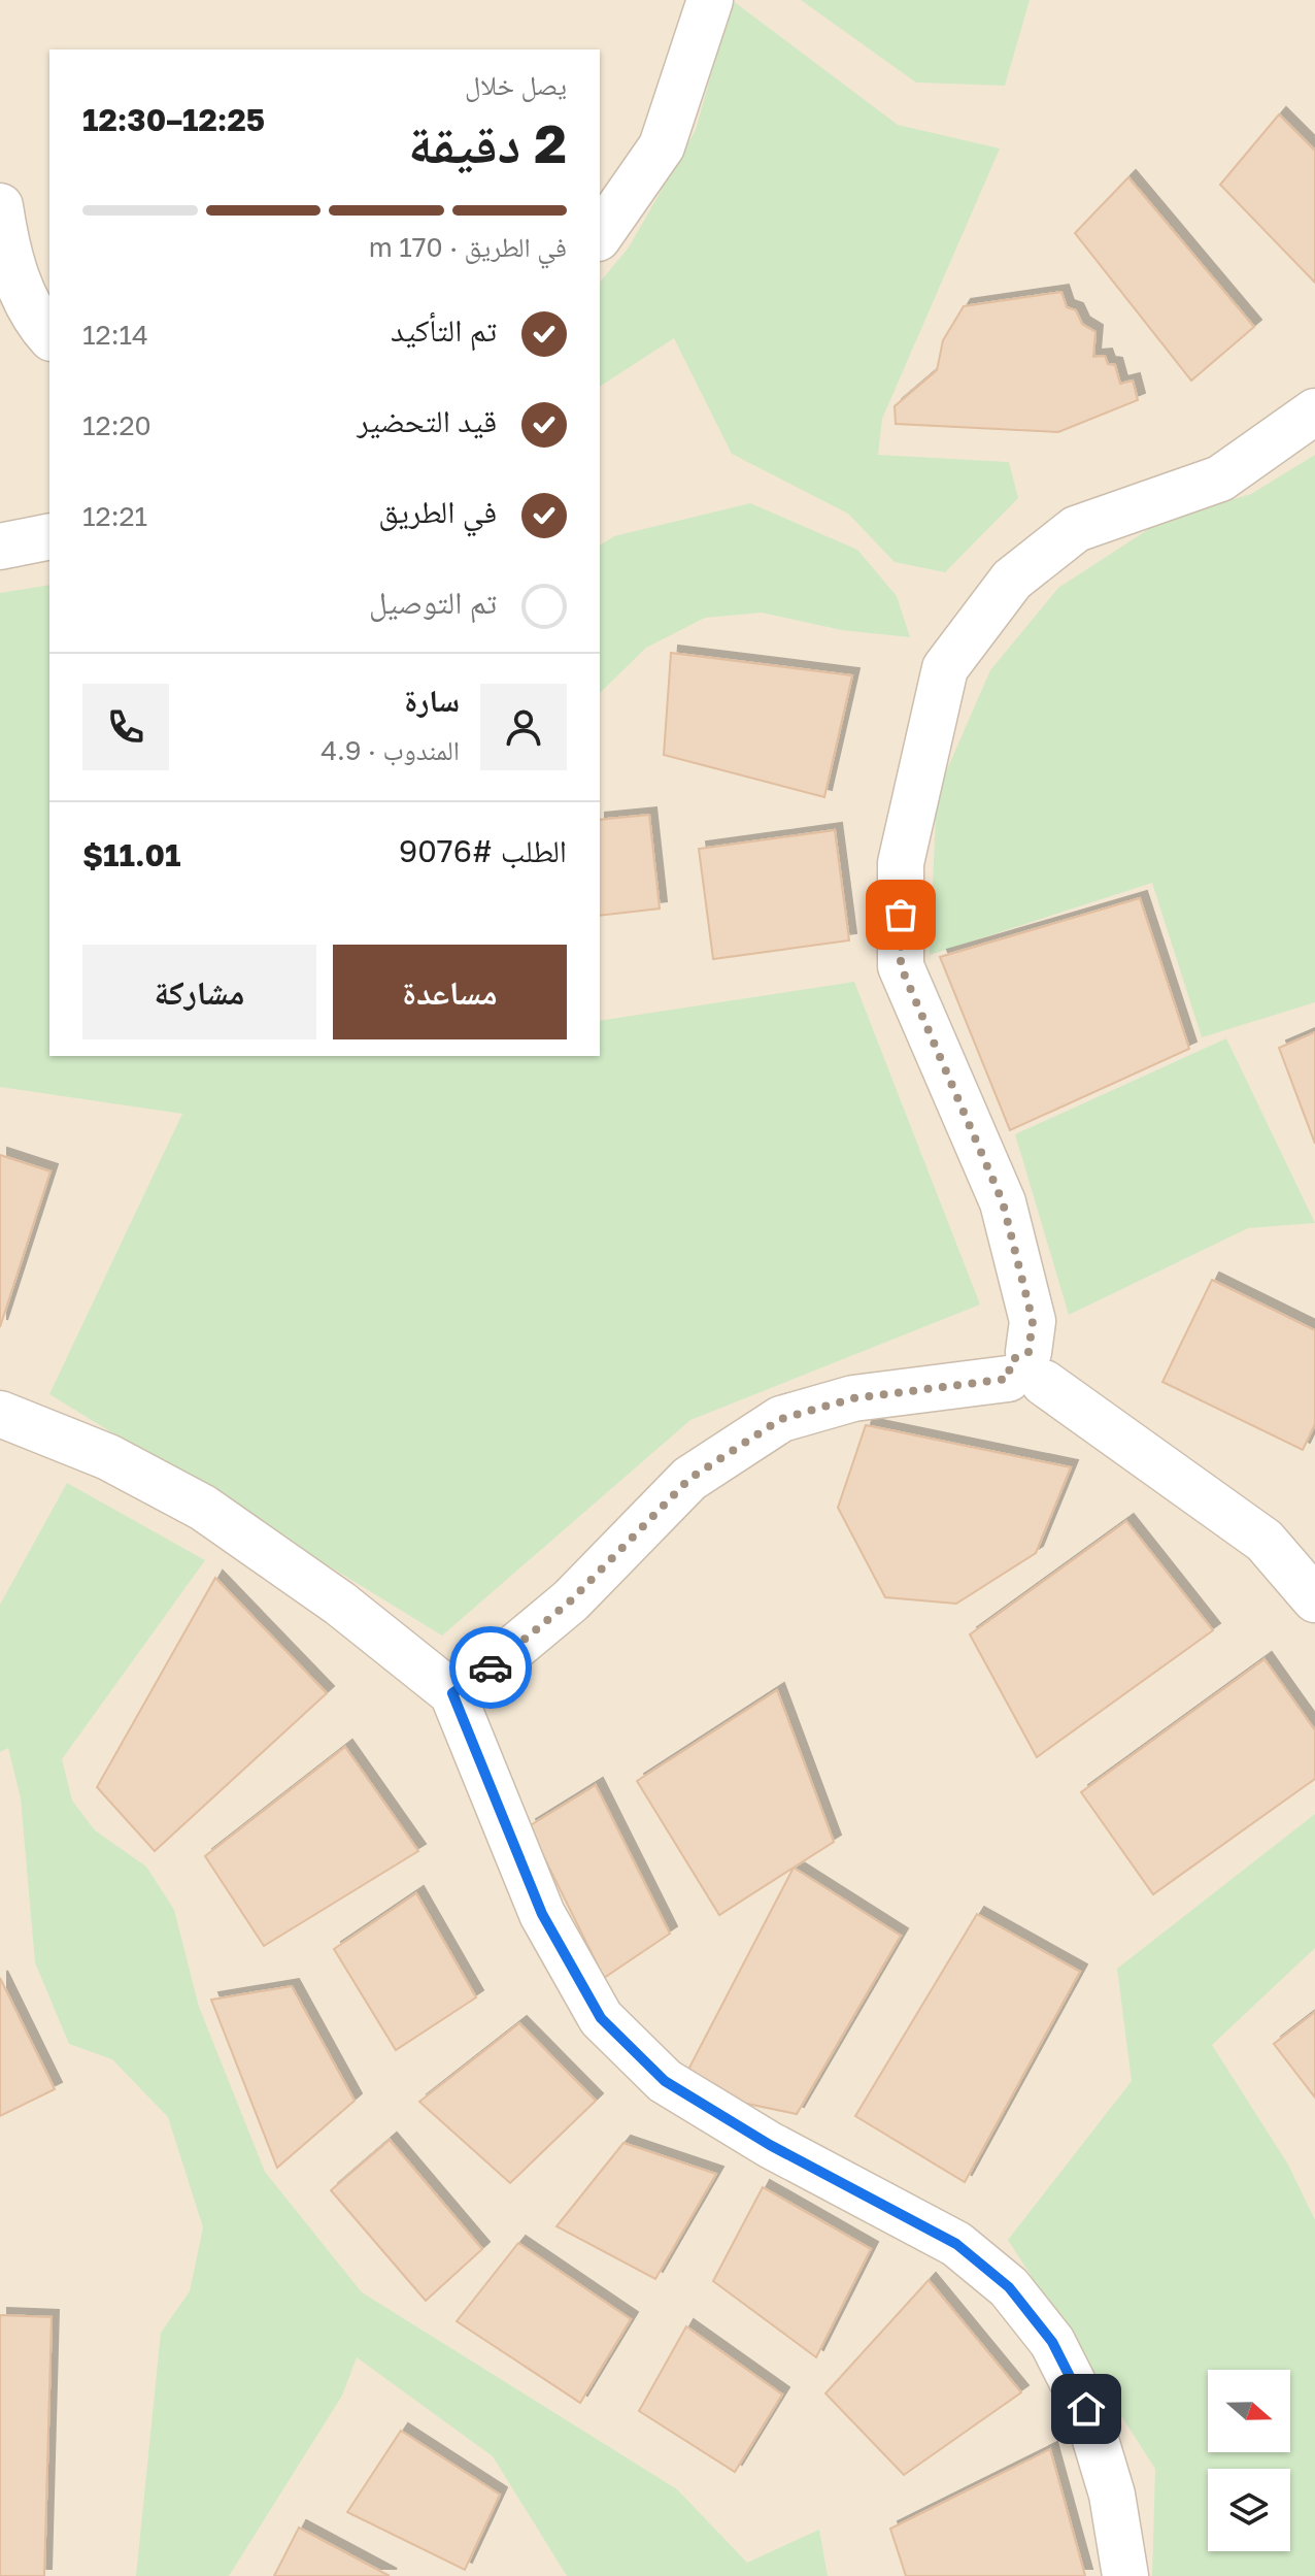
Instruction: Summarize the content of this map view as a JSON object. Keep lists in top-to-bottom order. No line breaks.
{"north":"right","page":{"heading":["2 دقيقة","يصل خلال","12:25–12:30"],"panel":["سارة","المندوب · 4.9","الطلب #9076","$11.01"],"bar":"في الطريق · 170 m","list":[["تم التأكيد","12:14"],["قيد التحضير","12:20"],["في الطريق","12:21"],"تم التوصيل"],"buttons":["مساعدة","مشاركة"]}}
